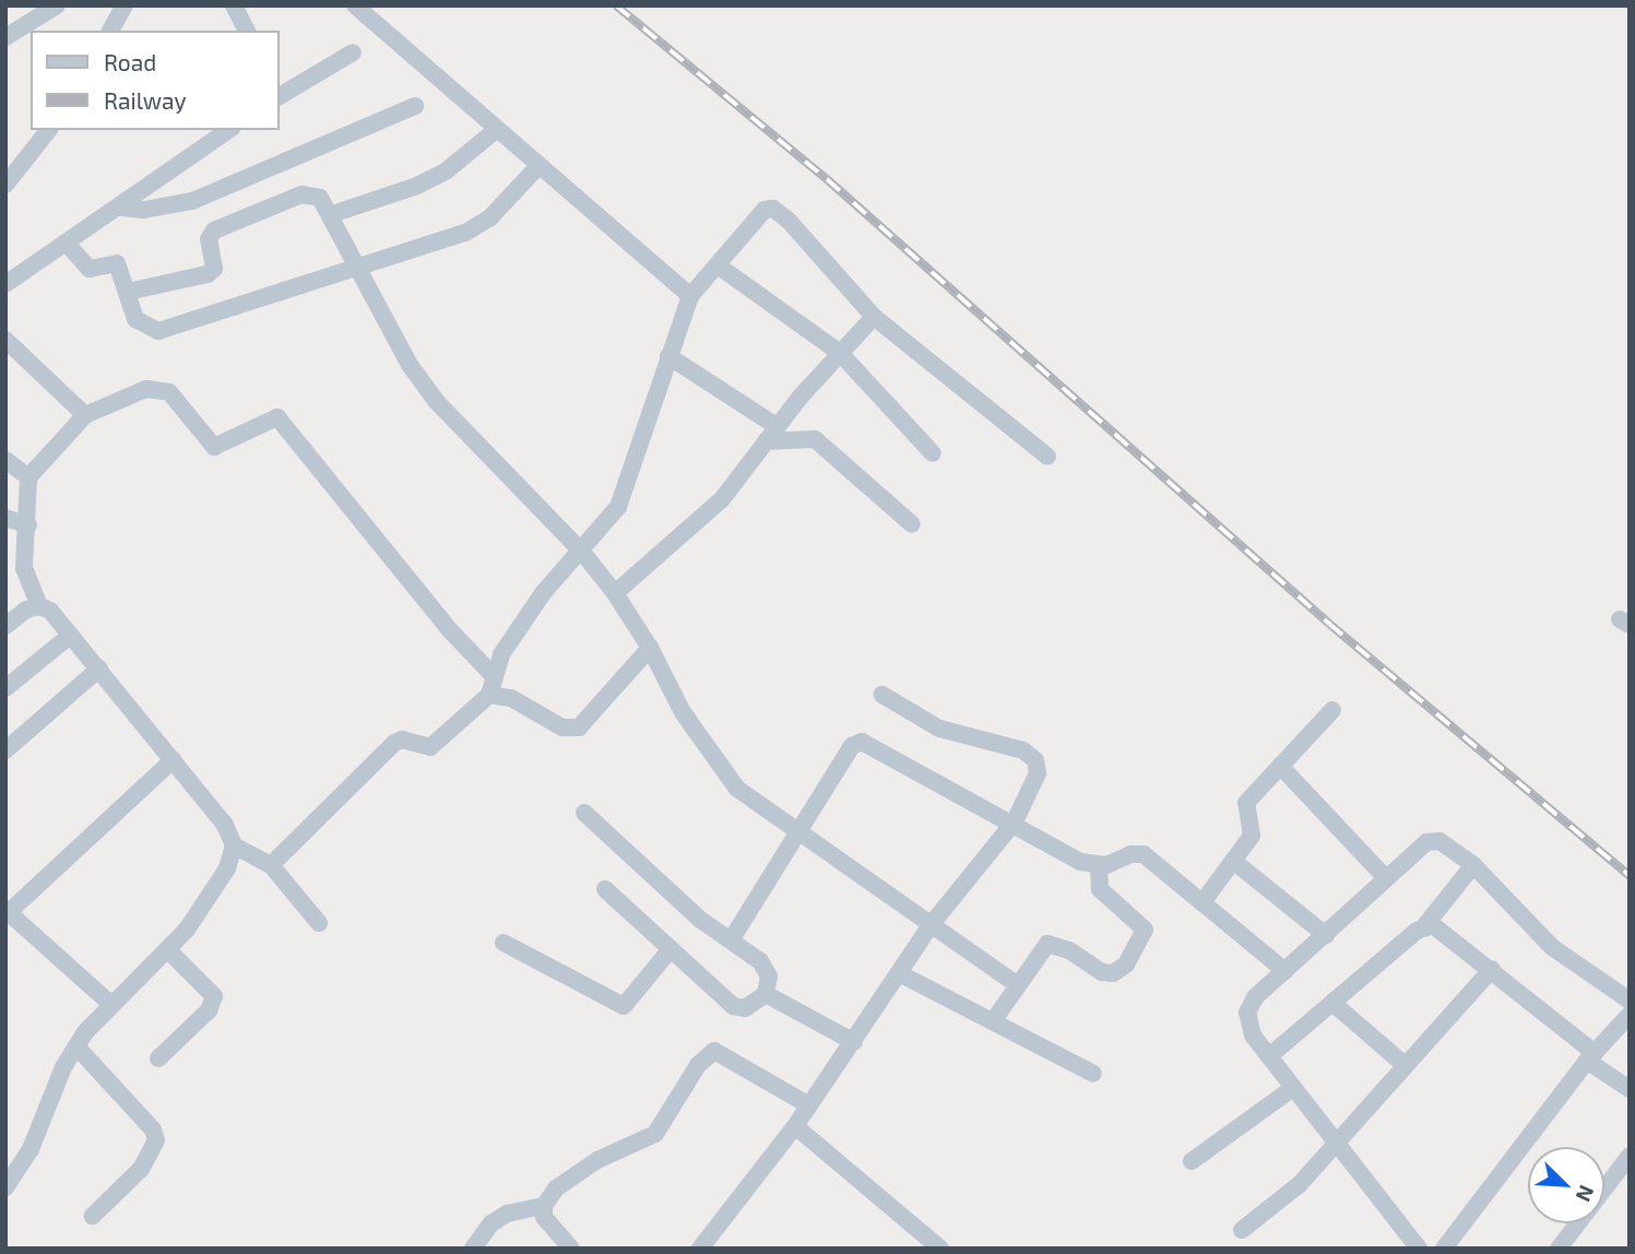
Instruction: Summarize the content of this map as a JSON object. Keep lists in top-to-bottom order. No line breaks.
{"legend":["Road","Railway"],"north":"bottom right"}
